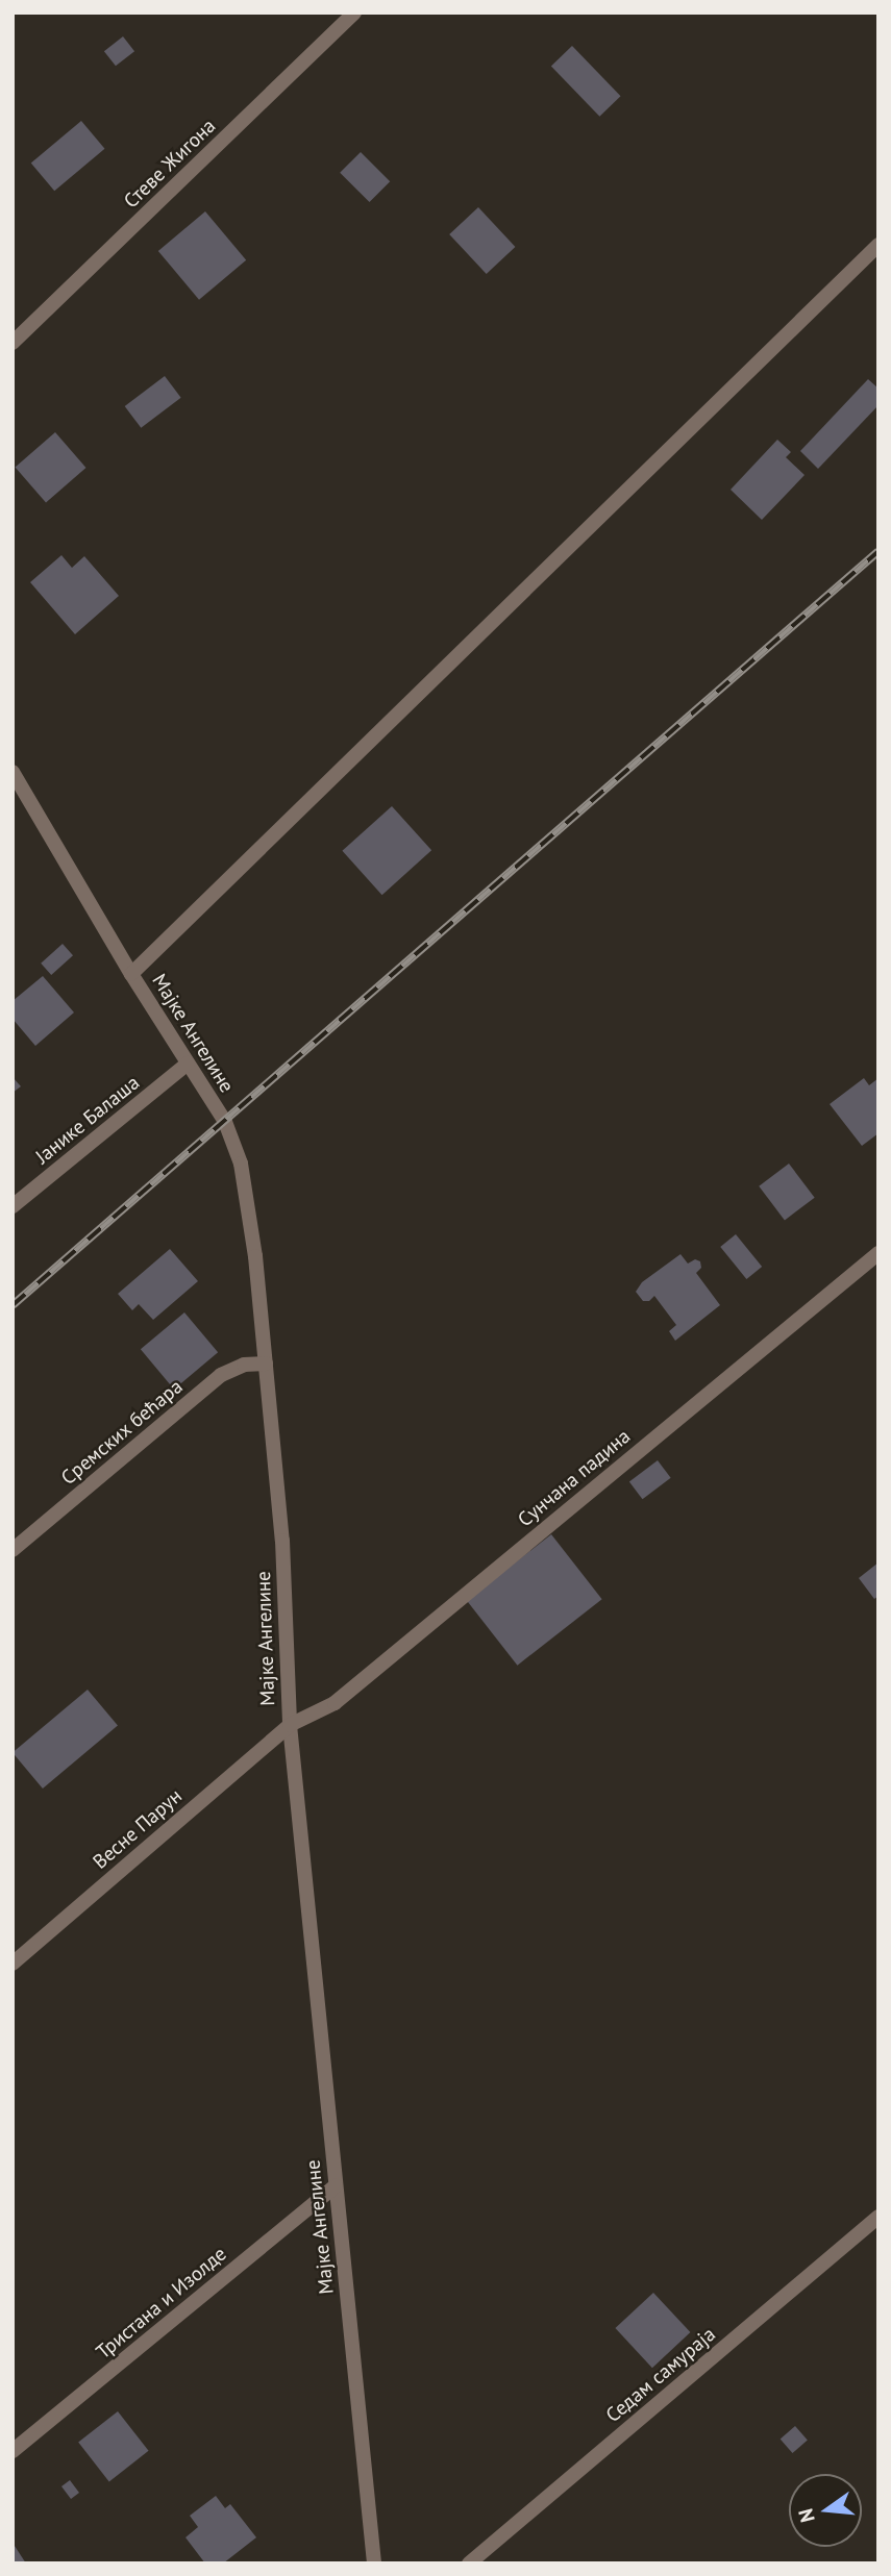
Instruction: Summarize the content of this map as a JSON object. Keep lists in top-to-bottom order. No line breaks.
{"streets":{"street":["Стеве Жигона","Мајке Ангелине","Јанике Балаша","Сремских бећара","Сунчана падина","Весне Парун","Тристана и Изолде","Седам самураја"]},"crossings":[["Мајке Ангелине","Јанике Балаша"],["Мајке Ангелине","Сремских бећара"],["Мајке Ангелине","Сунчана падина"],["Мајке Ангелине","Весне Парун"],["Мајке Ангелине","Тристана и Изолде"],["Сунчана падина","Весне Парун"]],"north":"left"}
